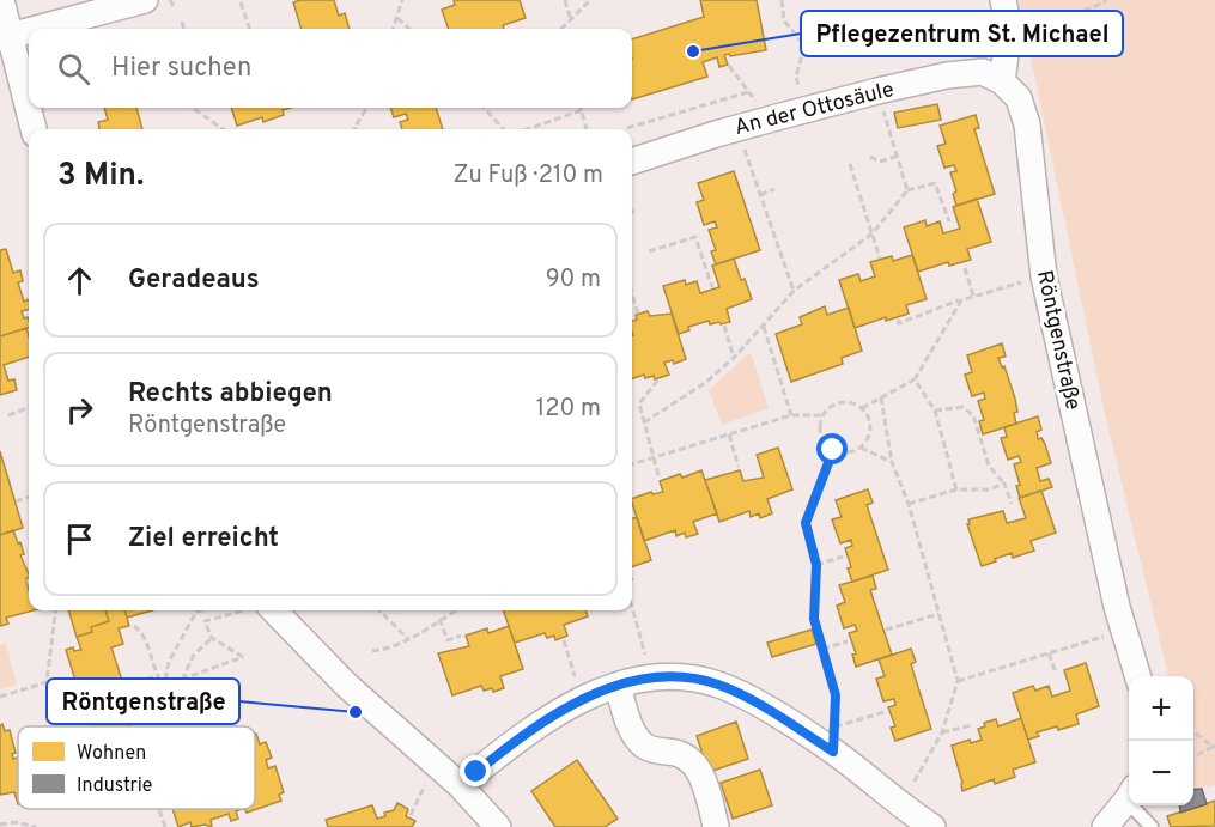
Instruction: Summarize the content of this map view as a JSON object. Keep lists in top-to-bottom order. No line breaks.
{"streets":{"street":["An der Ottosäule","Röntgenstraße"]},"crossings":[["An der Ottosäule","Röntgenstraße"]],"places":["Pflegezentrum St. Michael","Röntgenstraße"],"legend":["Wohnen","Industrie"],"page":{"search":"Hier suchen","heading":["3 Min.","Zu Fuß · 210 m"],"list":[["Geradeaus","90 m"],["Rechts abbiegen","Röntgenstraße","120 m"],"Ziel erreicht"],"map_buttons":["+","−"]}}
